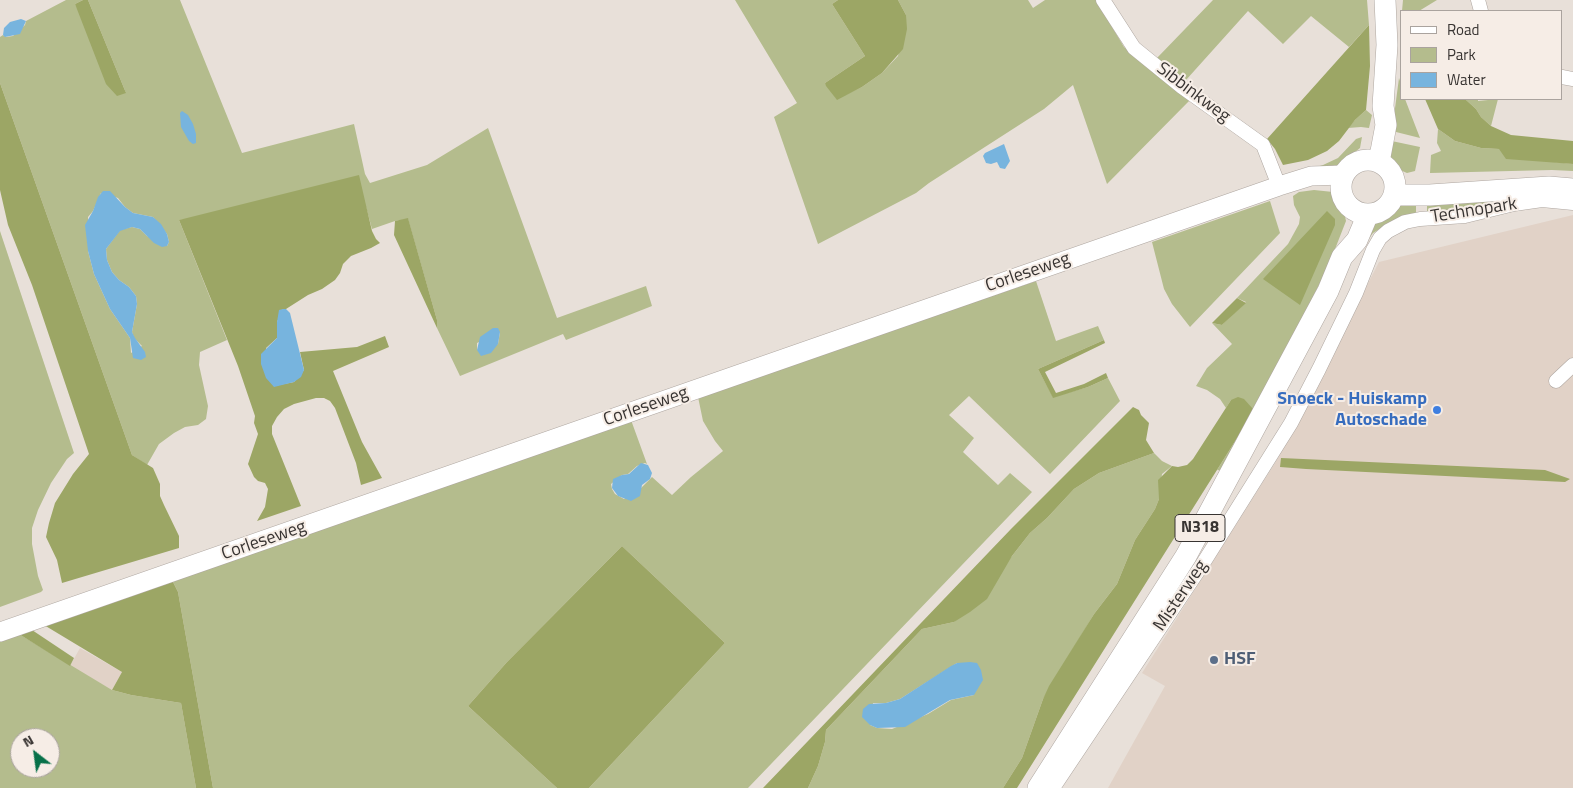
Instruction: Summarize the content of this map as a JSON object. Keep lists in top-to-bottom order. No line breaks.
{"streets":{"main road":["Corleseweg","N318","Misterweg"],"street":["Sibbinkweg","Technopark"]},"crossings":[["Sibbinkweg","Corleseweg"],["Technopark","Misterweg"],["Corleseweg","Misterweg"]],"places":["Snoeck - Huiskamp Autoschade","HSF"],"legend":["Road","Park","Water"],"north":"top left"}
